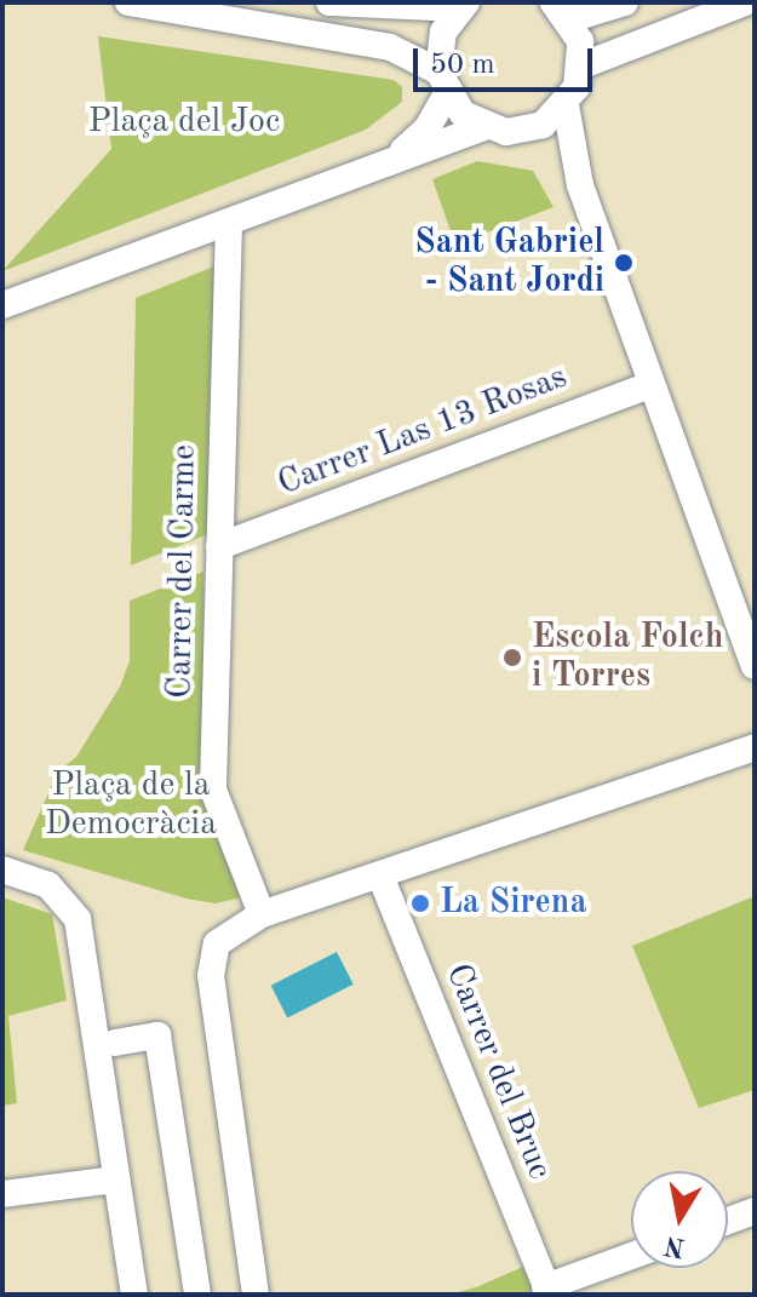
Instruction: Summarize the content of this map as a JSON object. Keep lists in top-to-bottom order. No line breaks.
{"streets":{"street":["Carrer Las 13 Rosas","Carrer del Carme","Carrer del Bruc"]},"crossings":[["Carrer Las 13 Rosas","Carrer del Carme"]],"parks":["Plaça del Joc","Plaça de la Democràcia"],"places":["Sant Gabriel - Sant Jordi","Escola Folch i Torres","La Sirena"],"scale_bar":"50 m","north":"bottom"}
